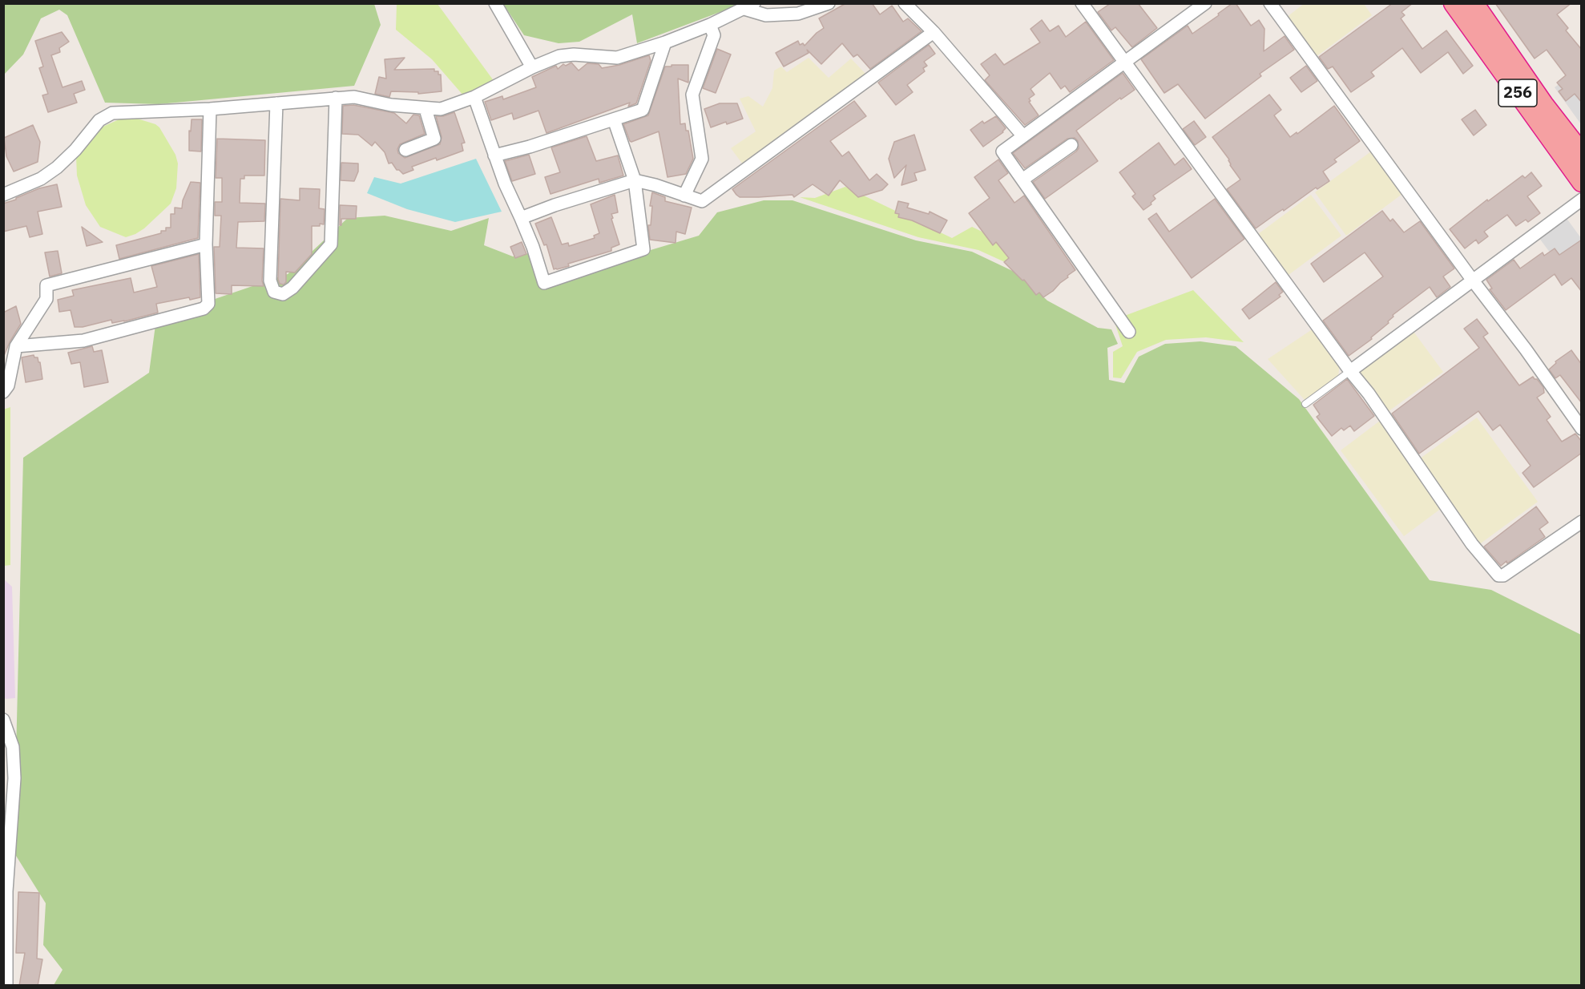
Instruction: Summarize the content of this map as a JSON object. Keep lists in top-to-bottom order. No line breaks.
{"streets":{"highway":["256"]}}
